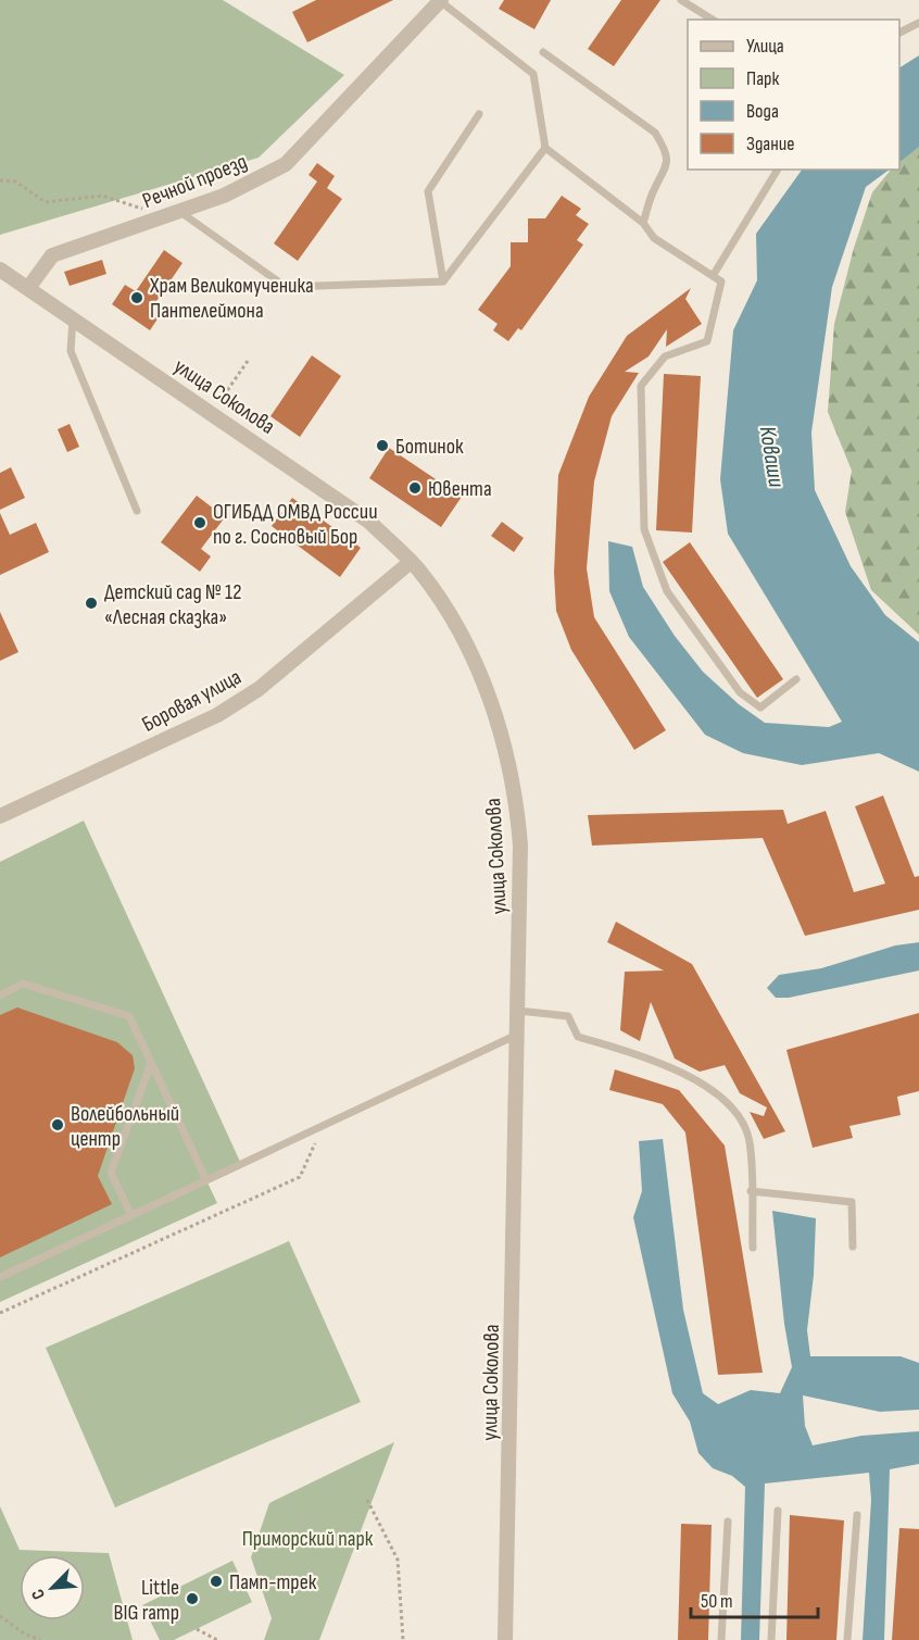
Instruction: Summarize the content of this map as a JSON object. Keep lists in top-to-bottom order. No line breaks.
{"streets":{"street":["Речной проезд","улица Соколова","Боровая улица"]},"crossings":[["Речной проезд","улица Соколова"],["улица Соколова","Боровая улица"]],"water":["Коваши"],"parks":["Приморский парк"],"places":["Храм Великомученика Пантелеймона","Ботинок","Ювента","ОГИБДД ОМВД России по г. Сосновый Бор","Детский сад № 12 «Лесная сказка»","Волейбольный центр","Памп-трек","Little BIG ramp"],"legend":["Улица","Парк","Вода","Здание"],"scale_bar":"50 m","north":"bottom left"}
